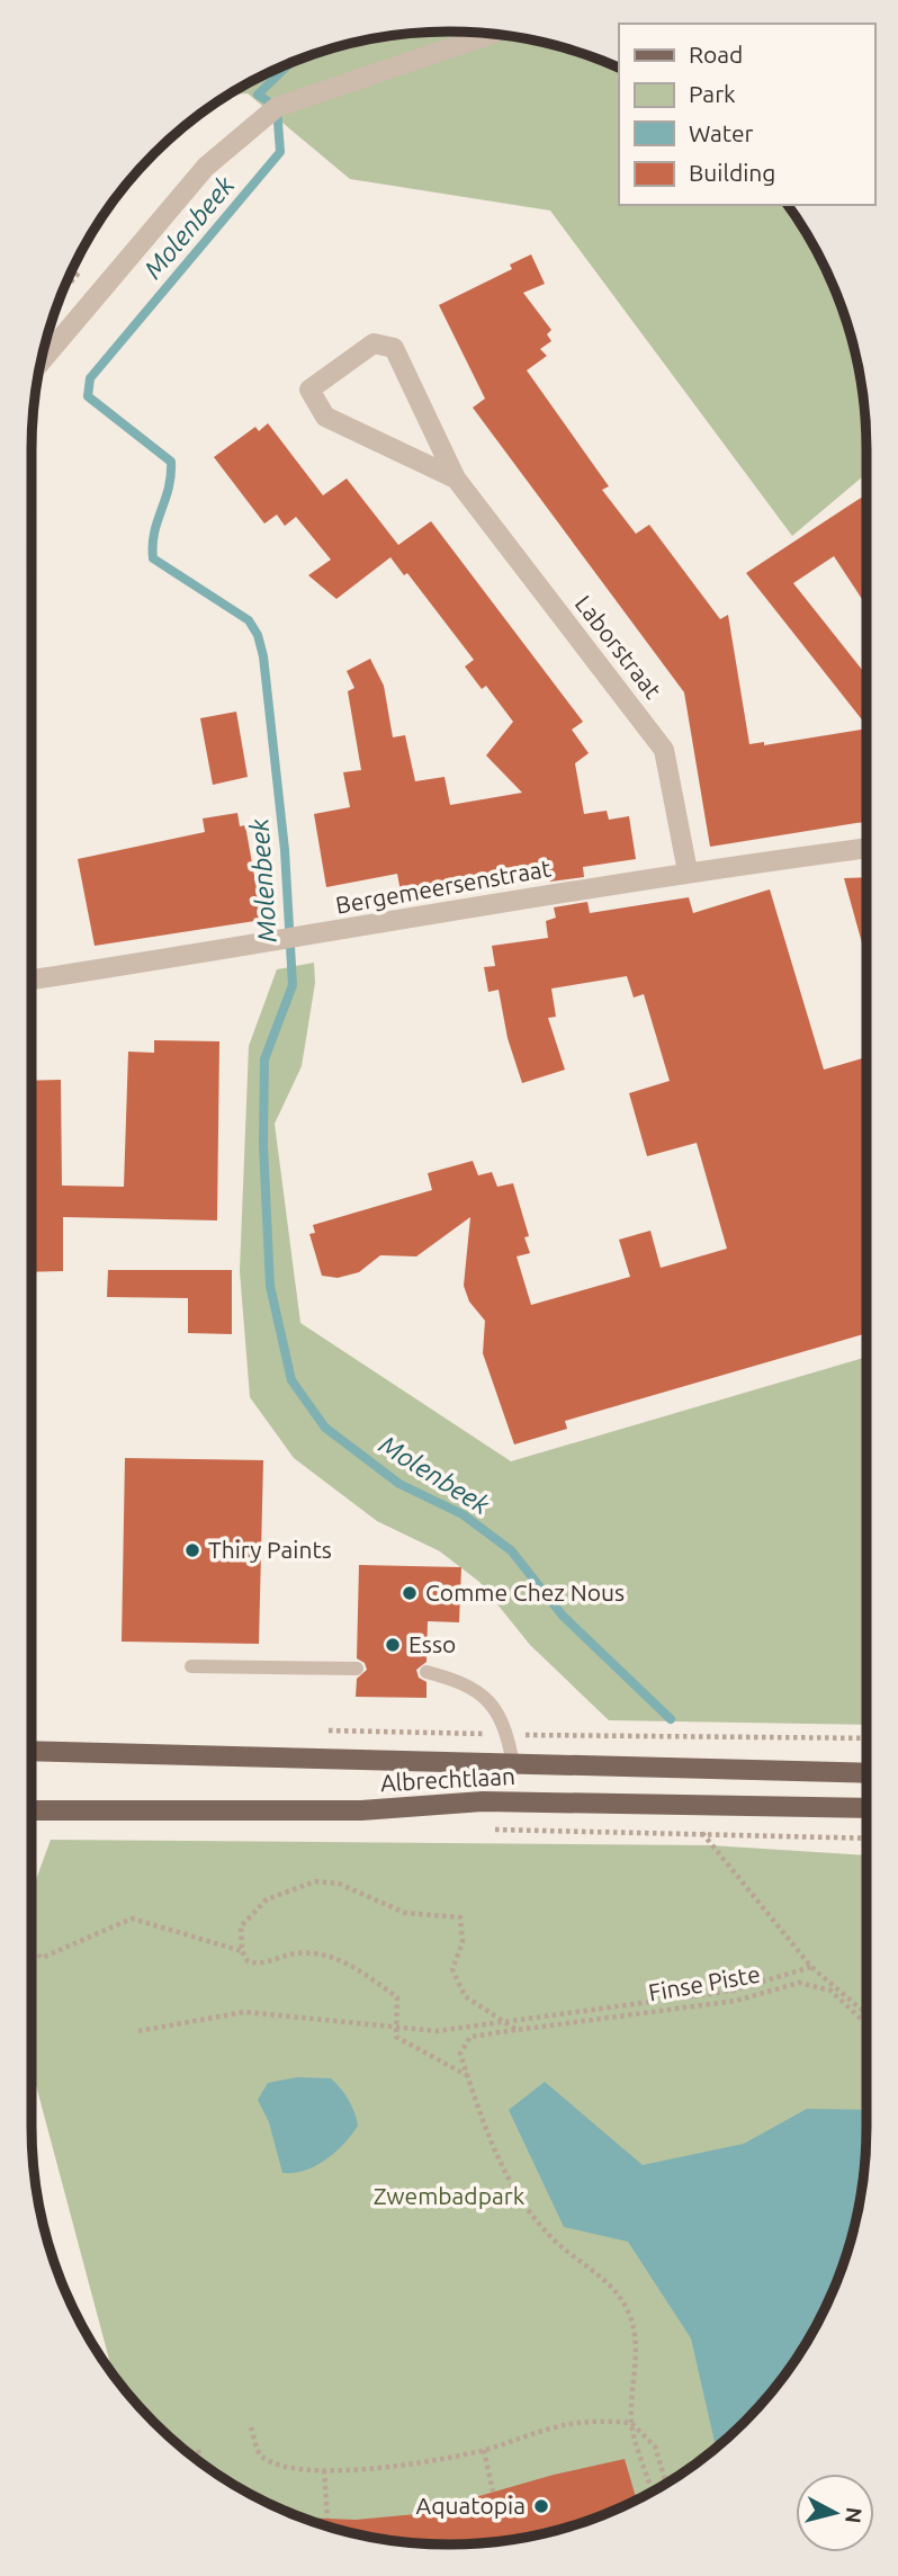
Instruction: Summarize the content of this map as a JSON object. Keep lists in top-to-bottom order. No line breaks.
{"streets":{"main road":["Albrechtlaan"],"street":["Laborstraat","Bergemeersenstraat"],"path":["Finse Piste"]},"crossings":[["Laborstraat","Bergemeersenstraat"]],"water":["Molenbeek"],"parks":["Zwembadpark"],"places":["Thiry Paints","Comme Chez Nous","Esso","Aquatopia"],"legend":["Road","Park","Water","Building"],"north":"right"}
